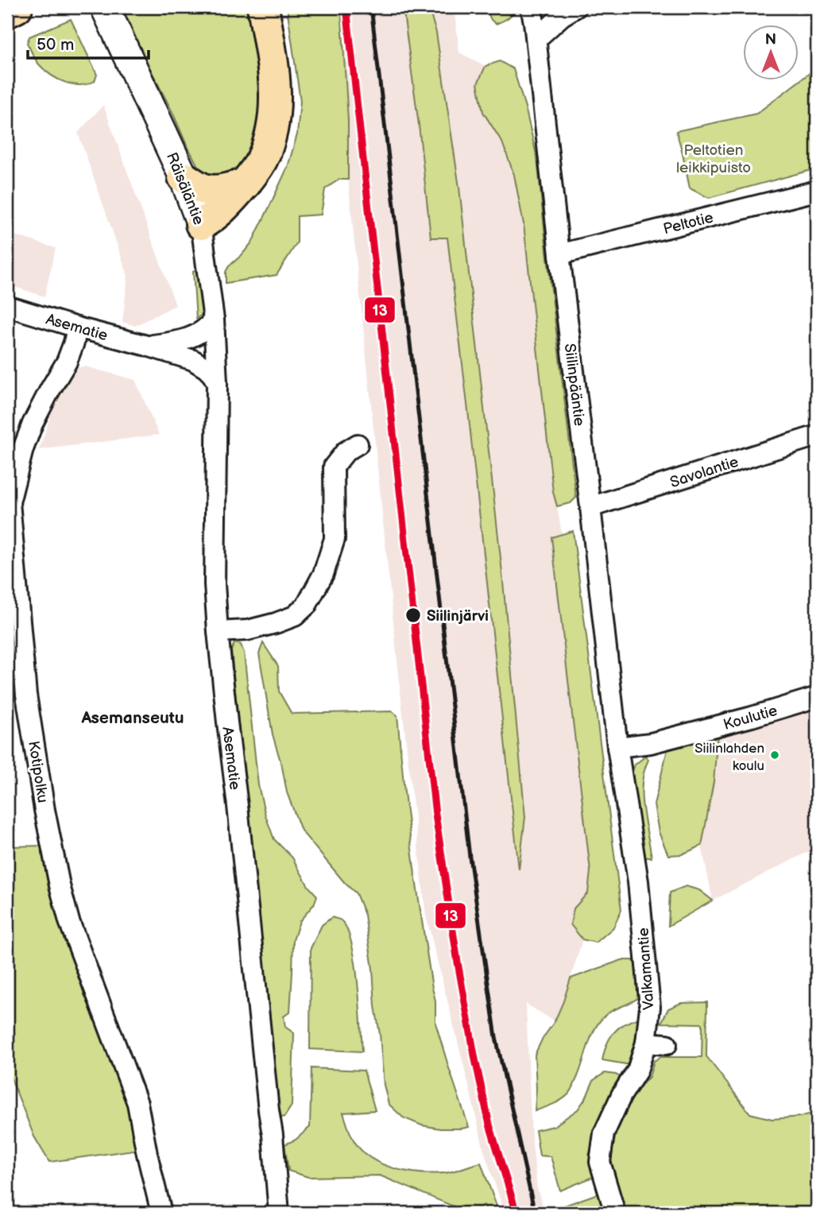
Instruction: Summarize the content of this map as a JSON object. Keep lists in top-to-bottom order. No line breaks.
{"streets":{"street":["Räisäläntie","Peltotie","Asematie","Siilinpääntie","Savolantie","Koulutie","Kotipolku","Valkamantie"]},"crossings":[["Räisäläntie","Asematie"],["Peltotie","Siilinpääntie"],["Asematie","Kotipolku"],["Siilinpääntie","Savolantie"],["Siilinpääntie","Koulutie"],["Siilinpääntie","Valkamantie"],["Koulutie","Valkamantie"]],"districts":["Asemanseutu"],"parks":["Peltotien leikkipuisto"],"places":["Siilinjärvi","Siilinlahden koulu"],"lines":["transit line 13"],"scale_bar":"50 m","north":"top"}
